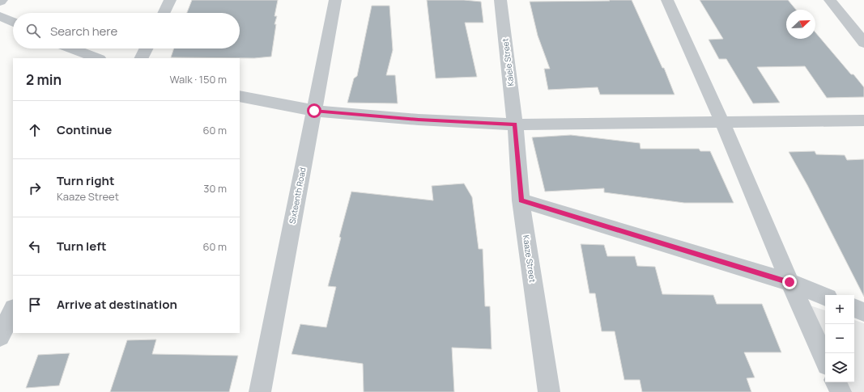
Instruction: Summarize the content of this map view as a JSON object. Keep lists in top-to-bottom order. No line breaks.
{"streets":{"street":["Kalele Street","Sixteenth Road","Kaaze Street"]},"crossings":[["Kalele Street","Kaaze Street"]],"north":"top right","page":{"search":"Search here","heading":["2 min","Walk · 150 m"],"list":[["Continue","60 m"],["Turn right","Kaaze Street","30 m"],["Turn left","60 m"],"Arrive at destination"],"map_buttons":["+","−"]}}
